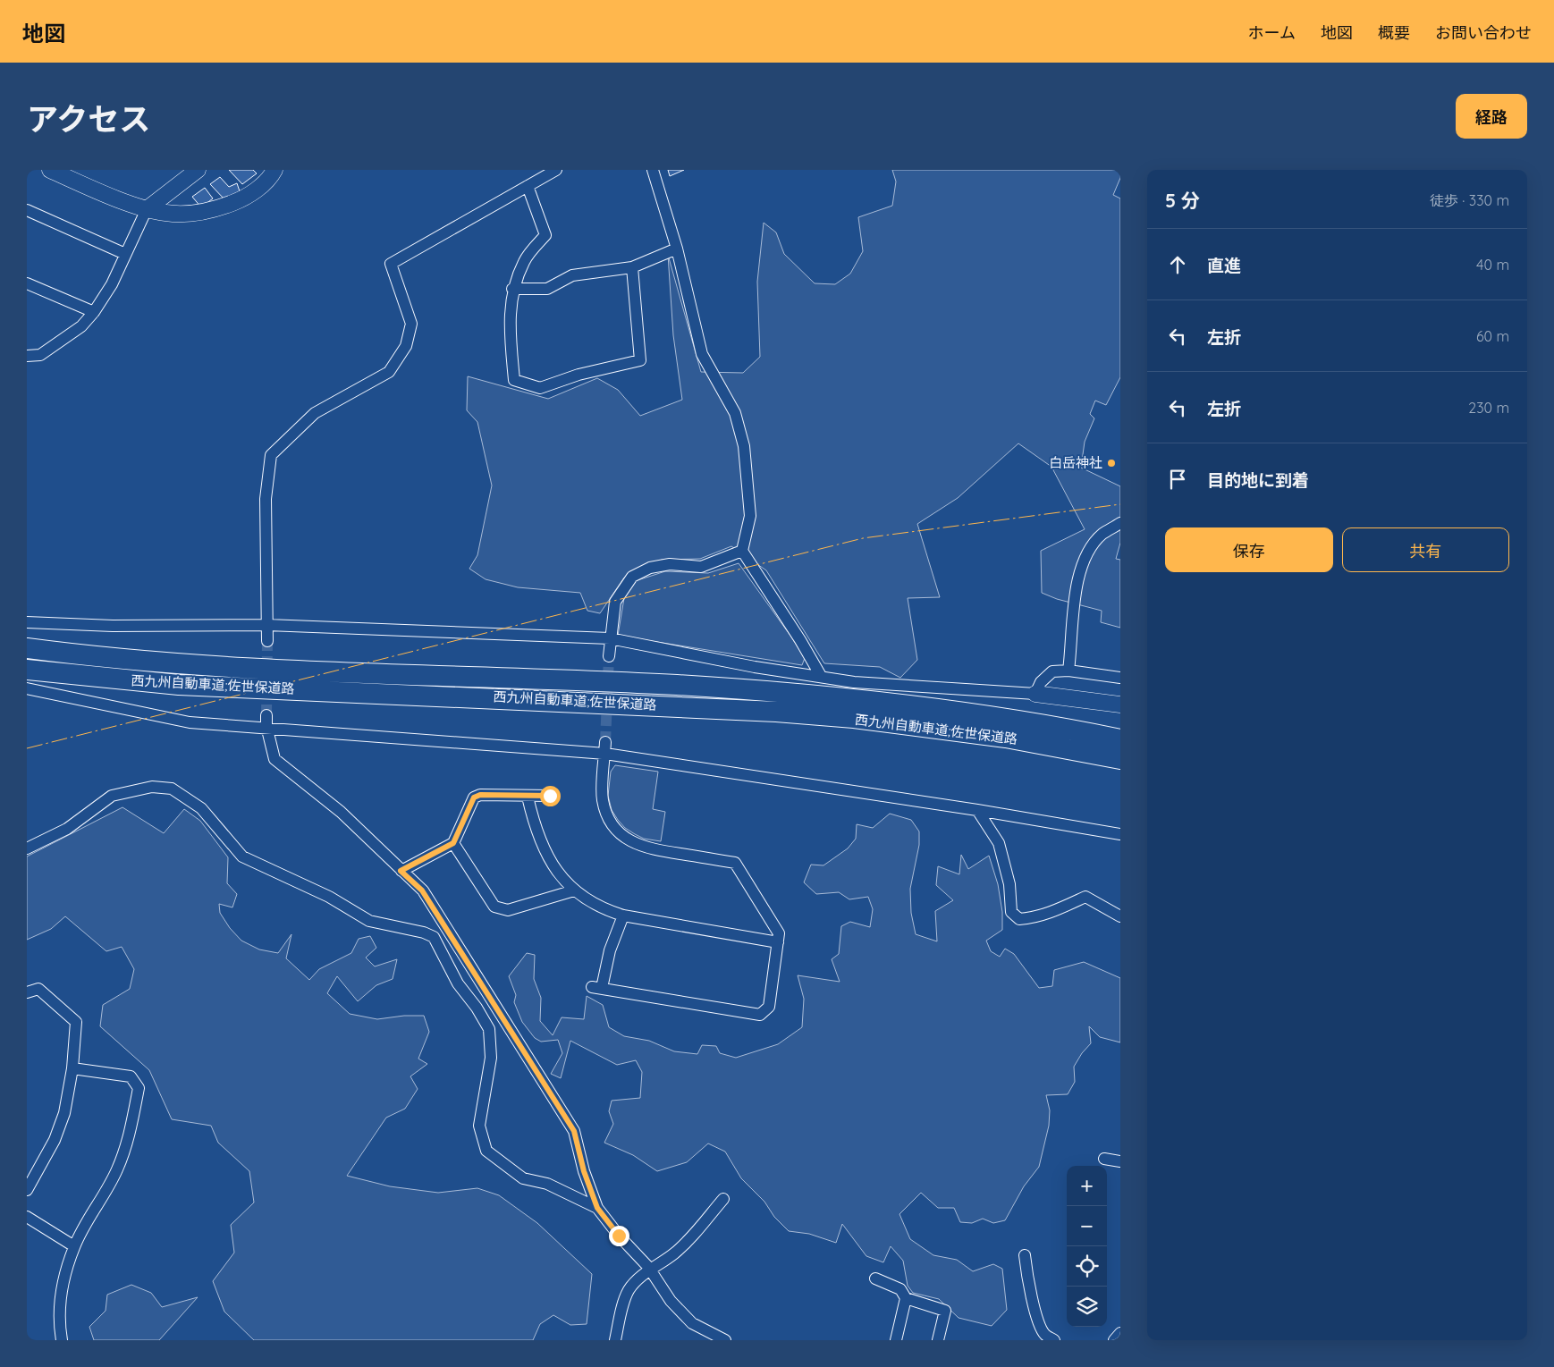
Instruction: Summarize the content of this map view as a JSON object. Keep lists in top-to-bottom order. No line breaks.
{"streets":{"highway":["西九州自動車道;佐世保道路"]},"places":["白岳神社"],"page":{"header":"地図","nav":["ホーム","地図","概要","お問い合わせ"],"title":"アクセス","buttons":["経路",["保存","共有"]],"heading":["5 分","徒歩 · 330 m"],"list":[["直進","40 m"],["左折","60 m"],["左折","230 m"],"目的地に到着"],"map_buttons":["+","−"]}}
